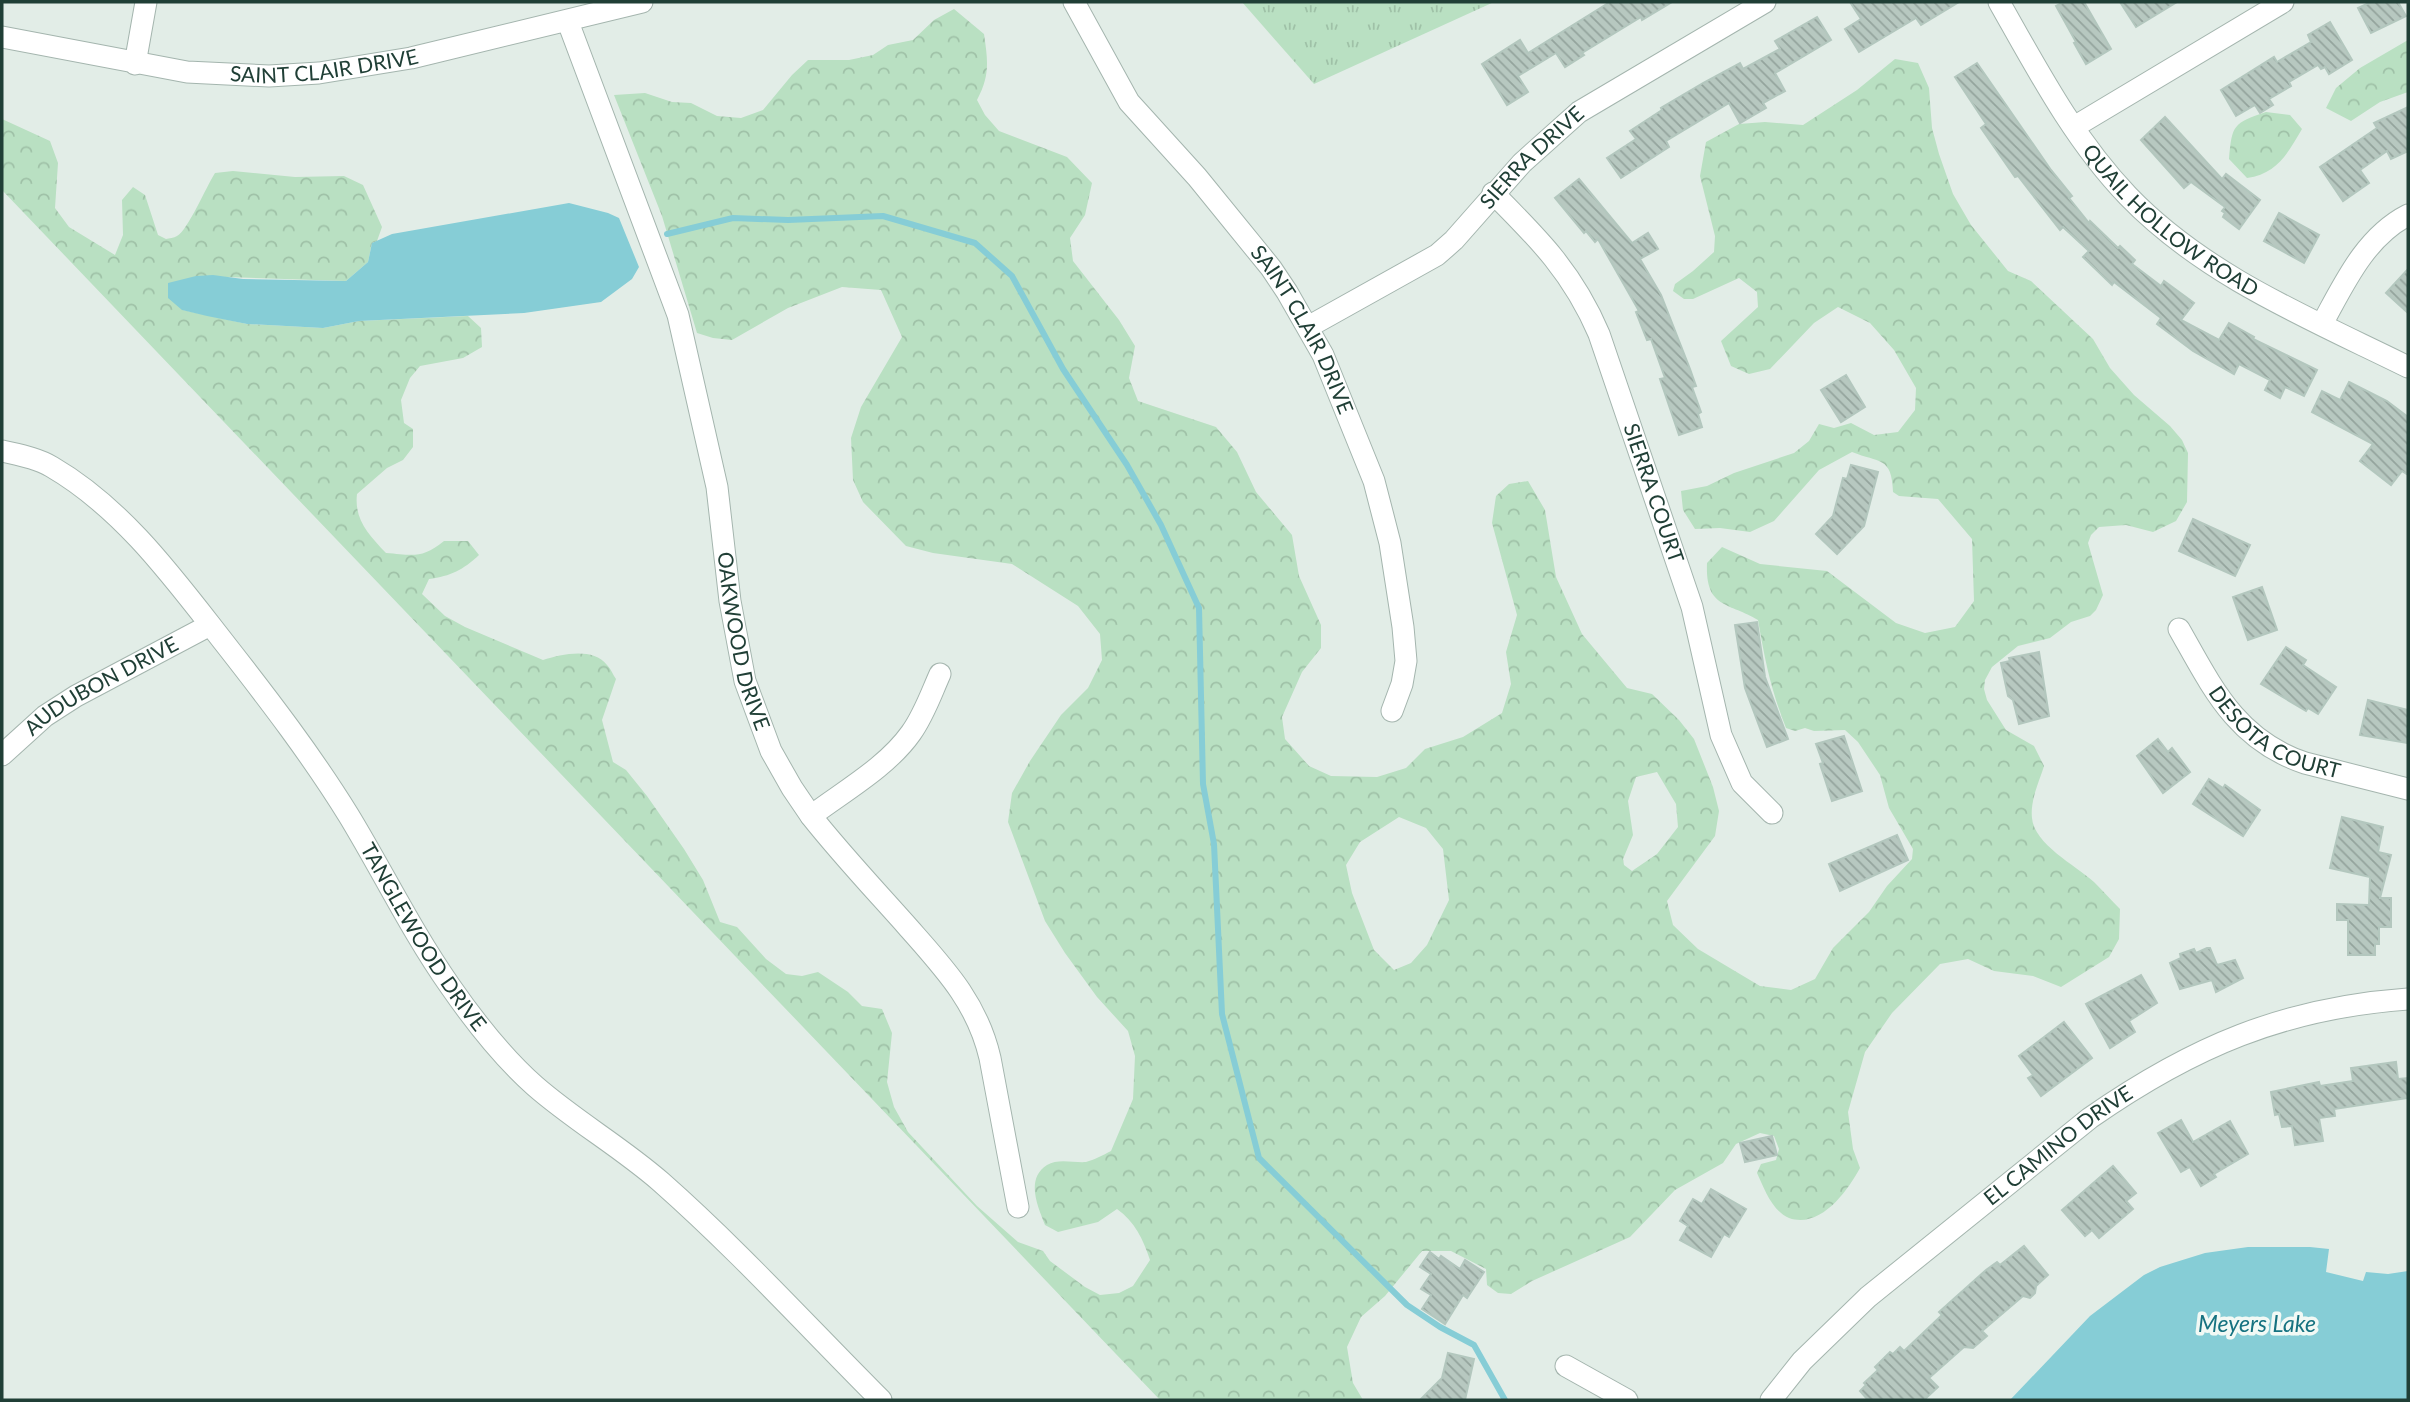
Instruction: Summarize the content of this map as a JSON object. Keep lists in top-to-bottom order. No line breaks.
{"streets":{"street":["SAINT CLAIR DRIVE","SIERRA DRIVE","QUAIL HOLLOW ROAD","SIERRA COURT","OAKWOOD DRIVE","AUDUBON DRIVE","DESOTA COURT","TANGLEWOOD DRIVE","EL CAMINO DRIVE"]},"crossings":[["SAINT CLAIR DRIVE","SIERRA DRIVE"],["SAINT CLAIR DRIVE","OAKWOOD DRIVE"],["SIERRA DRIVE","SIERRA COURT"],["AUDUBON DRIVE","TANGLEWOOD DRIVE"]],"water":["Meyers Lake"]}
